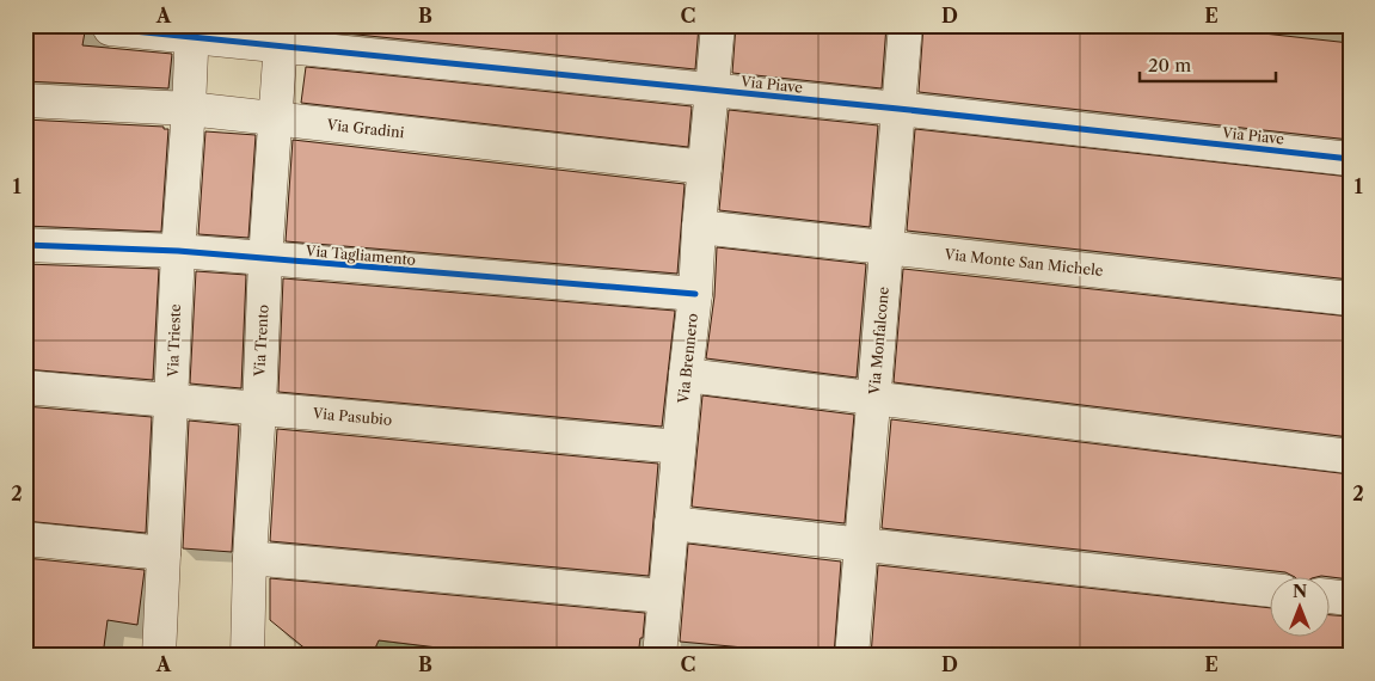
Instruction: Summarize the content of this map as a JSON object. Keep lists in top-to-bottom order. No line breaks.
{"streets":{"street":["Via Piave","Via Gradini","Via Tagliamento","Via Monte San Michele","Via Trieste","Via Trento","Via Monfalcone","Via Brennero","Via Pasubio"]},"crossings":[["Via Piave","Via Trieste"],["Via Piave","Via Trento"],["Via Piave","Via Monfalcone"],["Via Piave","Via Brennero"],["Via Gradini","Via Trieste"],["Via Gradini","Via Trento"],["Via Gradini","Via Brennero"],["Via Tagliamento","Via Trieste"],["Via Tagliamento","Via Trento"],["Via Tagliamento","Via Brennero"],["Via Monte San Michele","Via Monfalcone"],["Via Monte San Michele","Via Brennero"],["Via Trieste","Via Pasubio"],["Via Trento","Via Pasubio"],["Via Brennero","Via Pasubio"]],"scale_bar":"20 m","north":"top","grid":{"columns":["A","B","C","D","E"],"rows":["1","2"]}}
